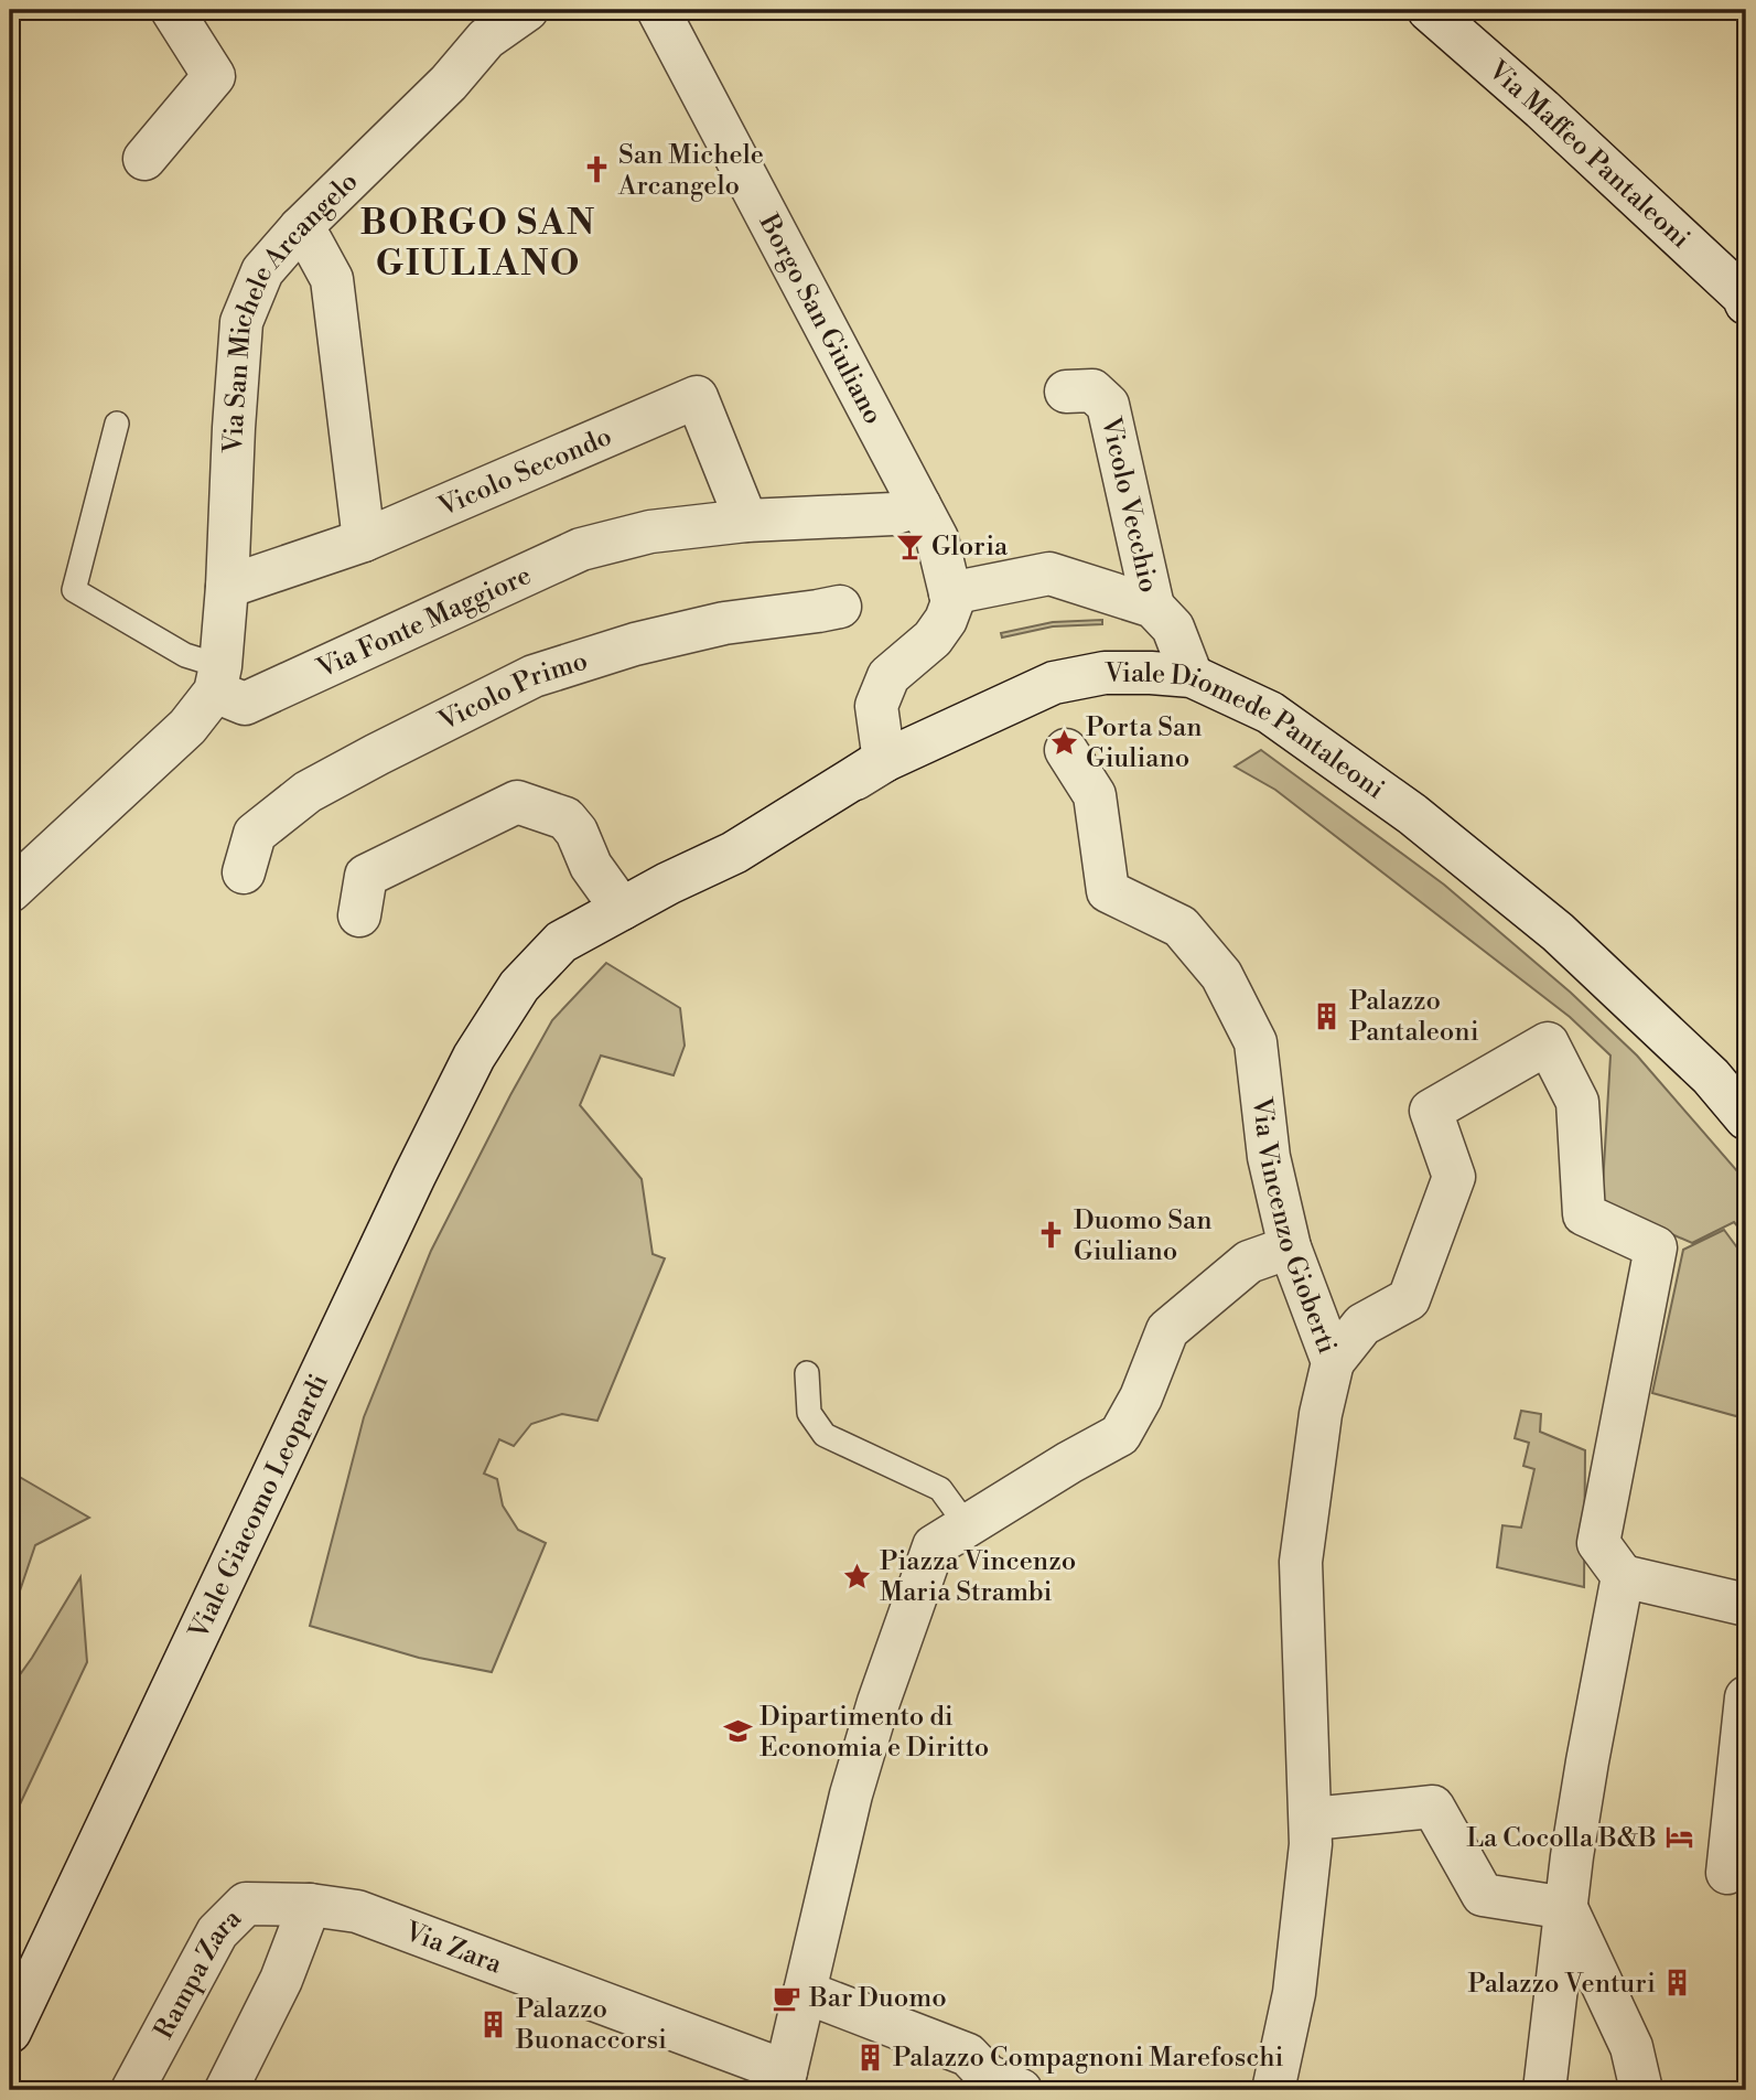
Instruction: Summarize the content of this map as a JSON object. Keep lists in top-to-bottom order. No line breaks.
{"streets":{"street":["Via Maffeo Pantaleoni","Via San Michele Arcangelo","Borgo San Giuliano","Vicolo Secondo","Vicolo Vecchio","Via Fonte Maggiore","Vicolo Primo","Viale Diomede Pantaleoni","Via Vincenzo Gioberti","Viale Giacomo Leopardi","Via Zara","Rampa Zara"]},"crossings":[["Via San Michele Arcangelo","Vicolo Secondo"],["Via San Michele Arcangelo","Via Fonte Maggiore"],["Borgo San Giuliano","Via Fonte Maggiore"],["Vicolo Secondo","Via Fonte Maggiore"],["Viale Diomede Pantaleoni","Viale Giacomo Leopardi"],["Via Zara","Rampa Zara"]],"districts":["BORGO SAN GIULIANO"],"places":{"church":["San Michele Arcangelo","Duomo San Giuliano"],"bar":["Gloria"],"place":["Porta San Giuliano","Piazza Vincenzo Maria Strambi"],"building":["Palazzo Pantaleoni","Palazzo Venturi","Palazzo Buonaccorsi","Palazzo Compagnoni Marefoschi"],"school or university":["Dipartimento di Economia e Diritto"],"hotel":["La Cocolla B&B"],"cafe":["Bar Duomo"]}}
